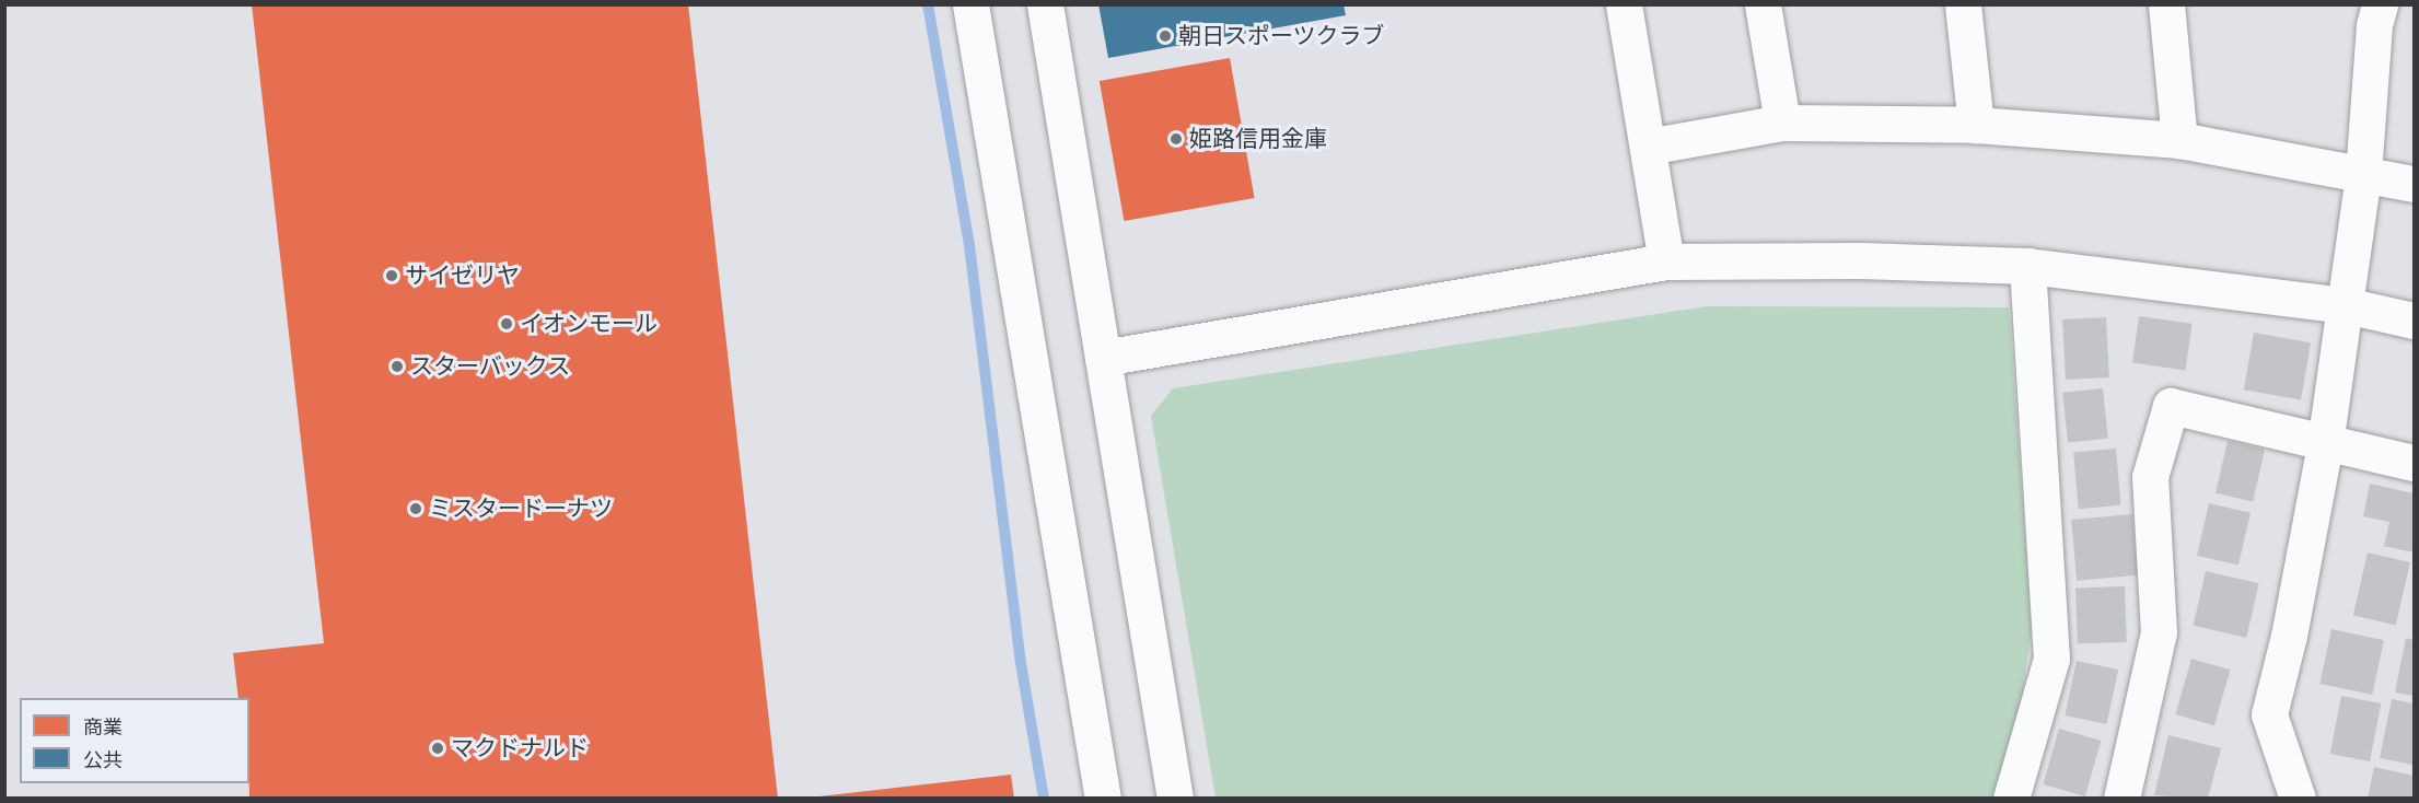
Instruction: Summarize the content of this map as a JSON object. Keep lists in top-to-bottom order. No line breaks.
{"places":["朝日スポーツクラブ","姫路信用金庫","サイゼリヤ","イオンモール","スターバックス","ミスタードーナツ","マクドナルド"],"legend":["商業","公共"]}
